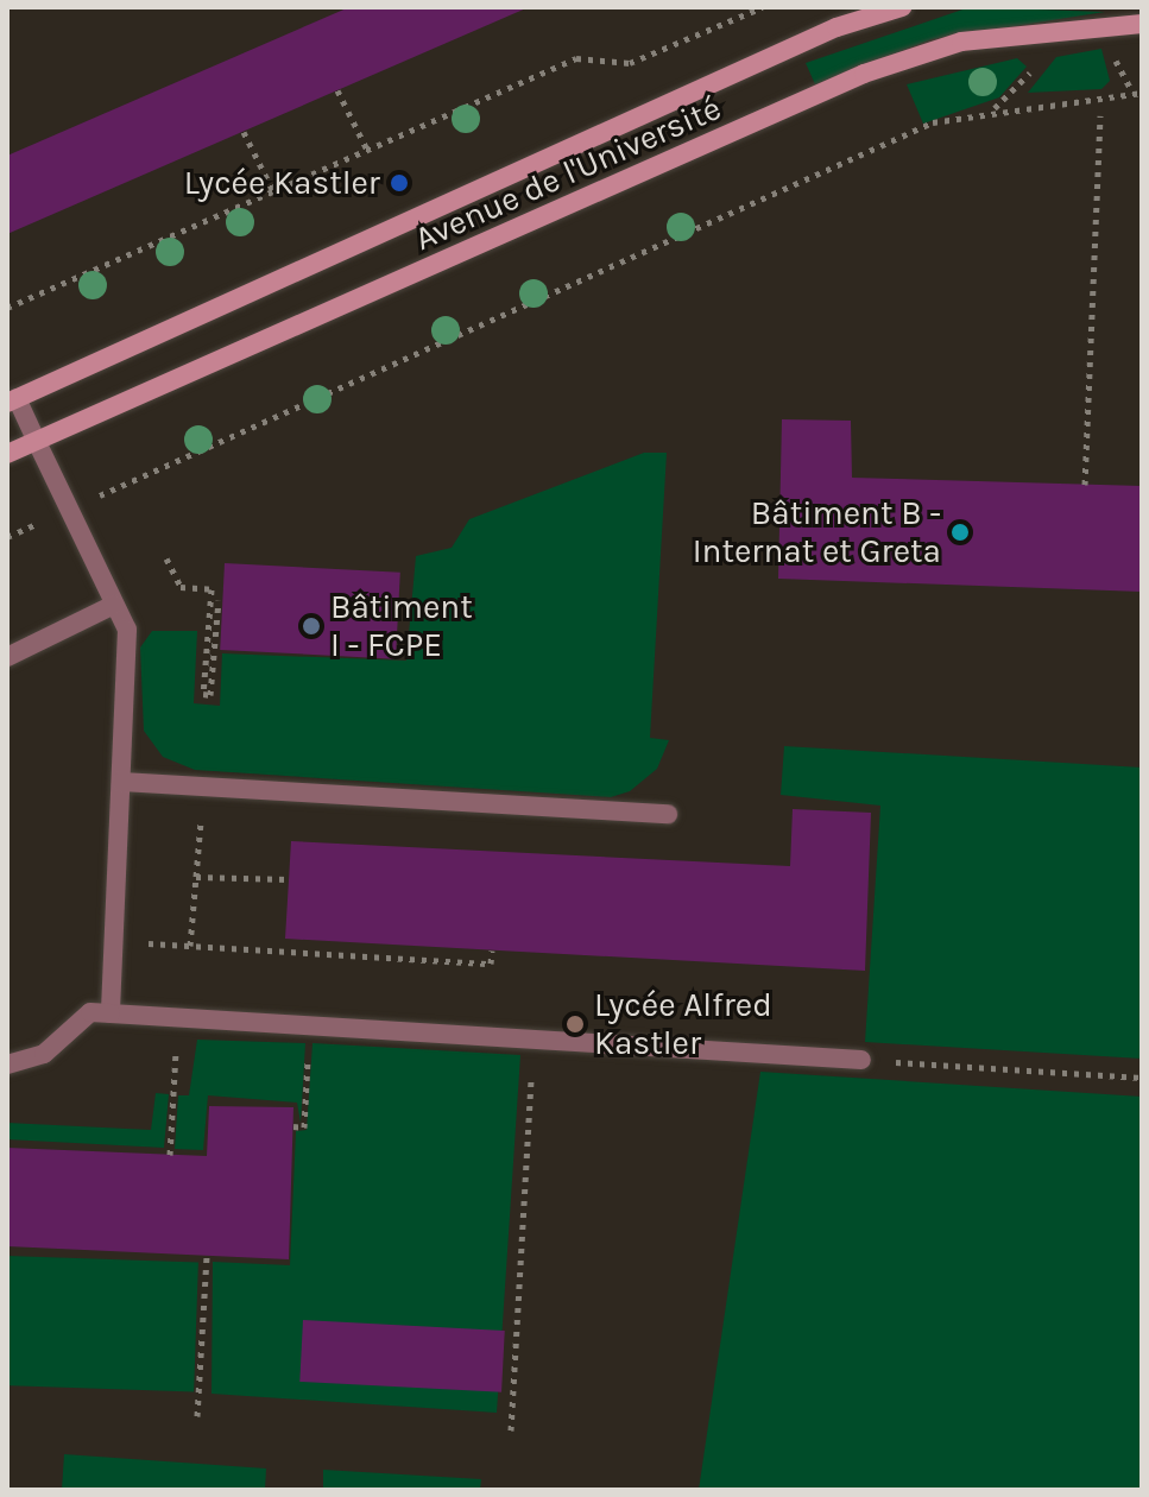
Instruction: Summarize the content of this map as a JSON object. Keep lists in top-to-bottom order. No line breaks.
{"streets":{"street":["Avenue de l'Université"]},"places":["Lycée Kastler","Bâtiment B - Internat et Greta","Bâtiment I - FCPE","Lycée Alfred Kastler"]}
